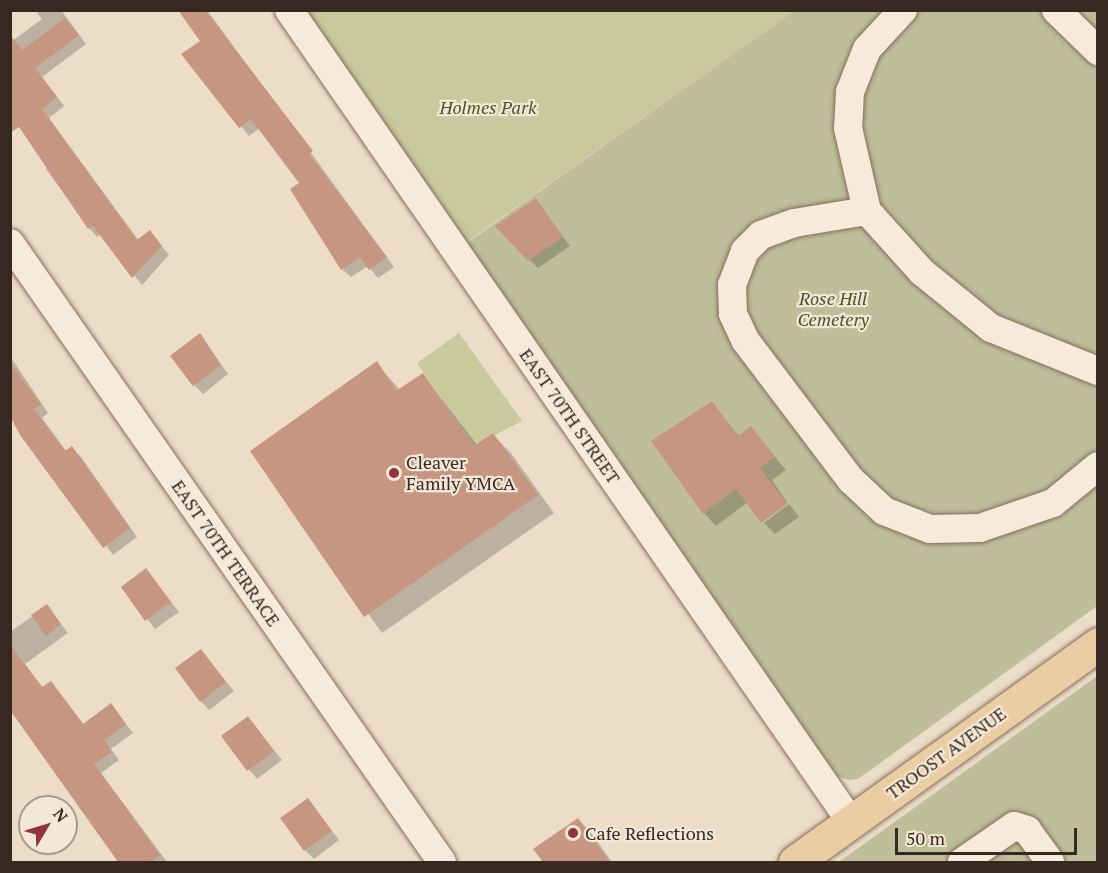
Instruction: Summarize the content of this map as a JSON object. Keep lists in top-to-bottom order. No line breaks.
{"streets":{"main road":["TROOST AVENUE"],"street":["EAST 70TH STREET","EAST 70TH TERRACE"]},"crossings":[["EAST 70TH STREET","TROOST AVENUE"]],"parks":["Holmes Park","Rose Hill Cemetery"],"places":["Cleaver Family YMCA","Cafe Reflections"],"scale_bar":"50 m","north":"top right"}
